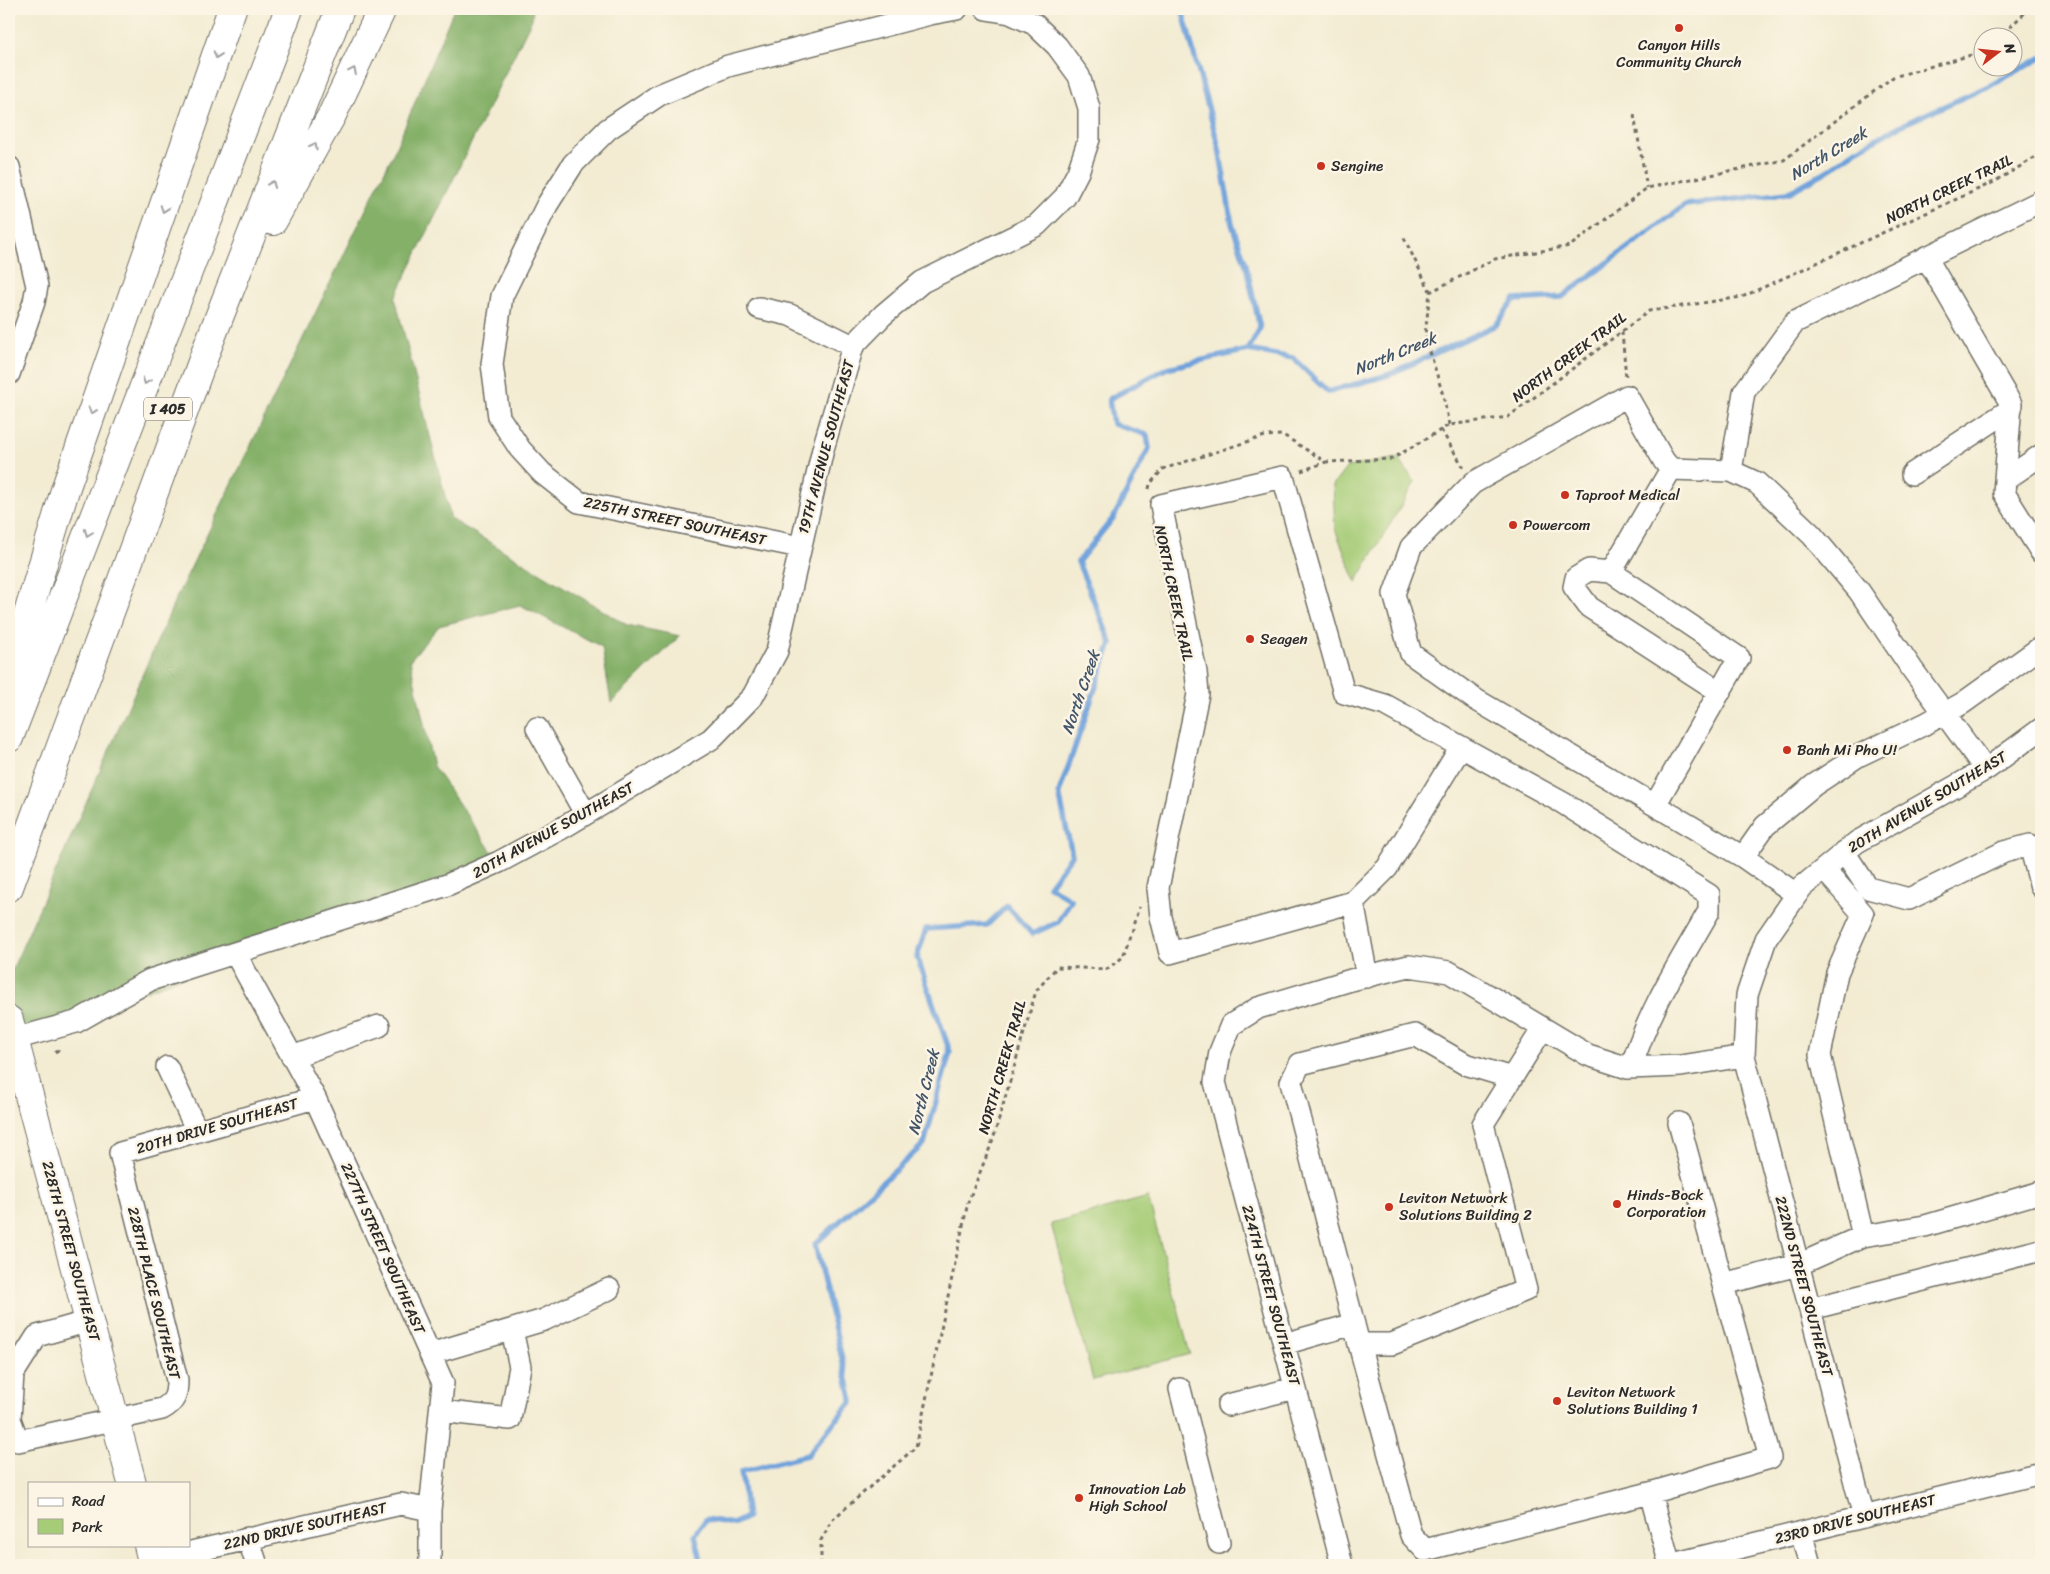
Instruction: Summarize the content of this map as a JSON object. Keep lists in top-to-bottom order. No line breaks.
{"streets":{"main road":["I 405","228TH STREET SOUTHEAST"],"street":["19TH AVENUE SOUTHEAST","225TH STREET SOUTHEAST","20TH AVENUE SOUTHEAST","20TH DRIVE SOUTHEAST","227TH STREET SOUTHEAST","222ND STREET SOUTHEAST","228TH PLACE SOUTHEAST","224TH STREET SOUTHEAST","23RD DRIVE SOUTHEAST","22ND DRIVE SOUTHEAST"],"path":["NORTH CREEK TRAIL"]},"crossings":[["19TH AVENUE SOUTHEAST","225TH STREET SOUTHEAST"],["19TH AVENUE SOUTHEAST","20TH AVENUE SOUTHEAST"],["225TH STREET SOUTHEAST","20TH AVENUE SOUTHEAST"],["20TH AVENUE SOUTHEAST","227TH STREET SOUTHEAST"],["20TH AVENUE SOUTHEAST","228TH STREET SOUTHEAST"],["20TH AVENUE SOUTHEAST","222ND STREET SOUTHEAST"],["20TH DRIVE SOUTHEAST","227TH STREET SOUTHEAST"],["20TH DRIVE SOUTHEAST","228TH PLACE SOUTHEAST"],["227TH STREET SOUTHEAST","22ND DRIVE SOUTHEAST"],["228TH STREET SOUTHEAST","228TH PLACE SOUTHEAST"],["222ND STREET SOUTHEAST","23RD DRIVE SOUTHEAST"]],"water":["North Creek"],"places":["Canyon Hills Community Church","Sengine","Taproot Medical","Powercom","Seagen","Banh Mi Pho U!","Hinds-Bock Corporation","Leviton Network Solutions Building 2","Leviton Network Solutions Building 1","Innovation Lab High School"],"legend":["Road","Park"],"north":"right"}
